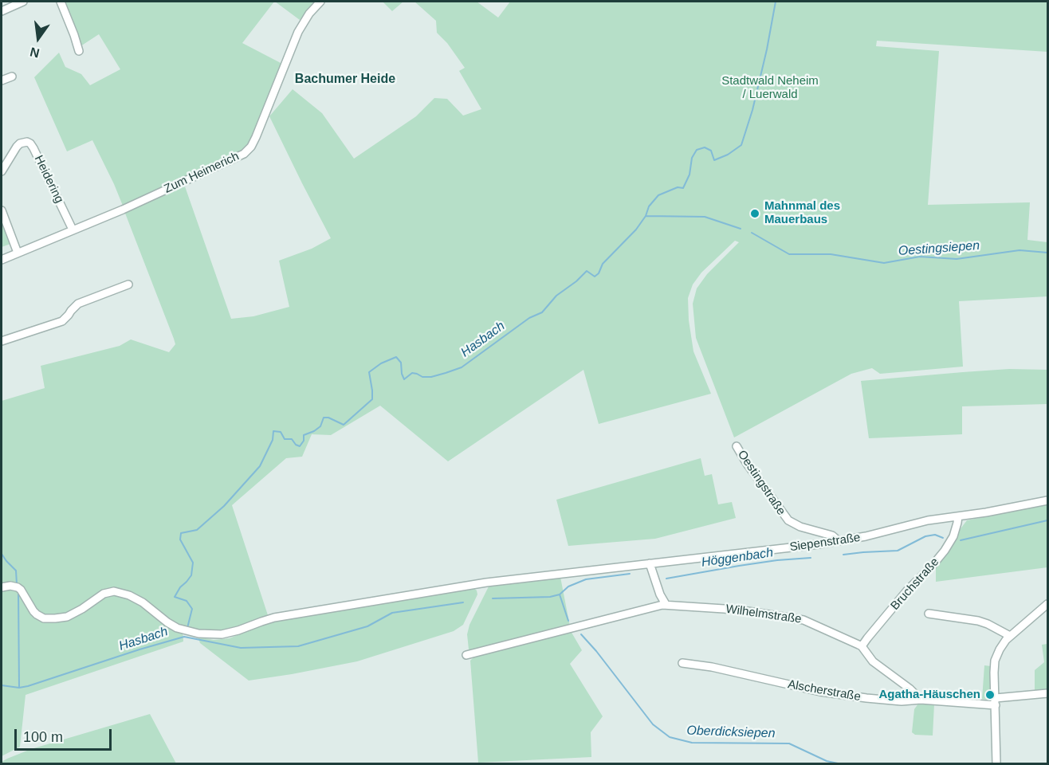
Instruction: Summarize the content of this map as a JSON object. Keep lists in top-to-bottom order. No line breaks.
{"streets":{"street":["Zum Heimerich","Heidering","Oestingstraße","Siepenstraße","Bruchstraße","Wilhelmstraße","Alscherstraße"]},"crossings":[["Zum Heimerich","Heidering"],["Oestingstraße","Siepenstraße"],["Siepenstraße","Bruchstraße"],["Bruchstraße","Wilhelmstraße"],["Wilhelmstraße","Alscherstraße"]],"districts":["Bachumer Heide"],"water":["Oestingsiepen","Hasbach","Höggenbach","Oberdicksiepen"],"parks":["Stadtwald Neheim / Luerwald"],"places":["Mahnmal des Mauerbaus","Agatha-Häuschen"],"scale_bar":"100 m","north":"bottom"}
